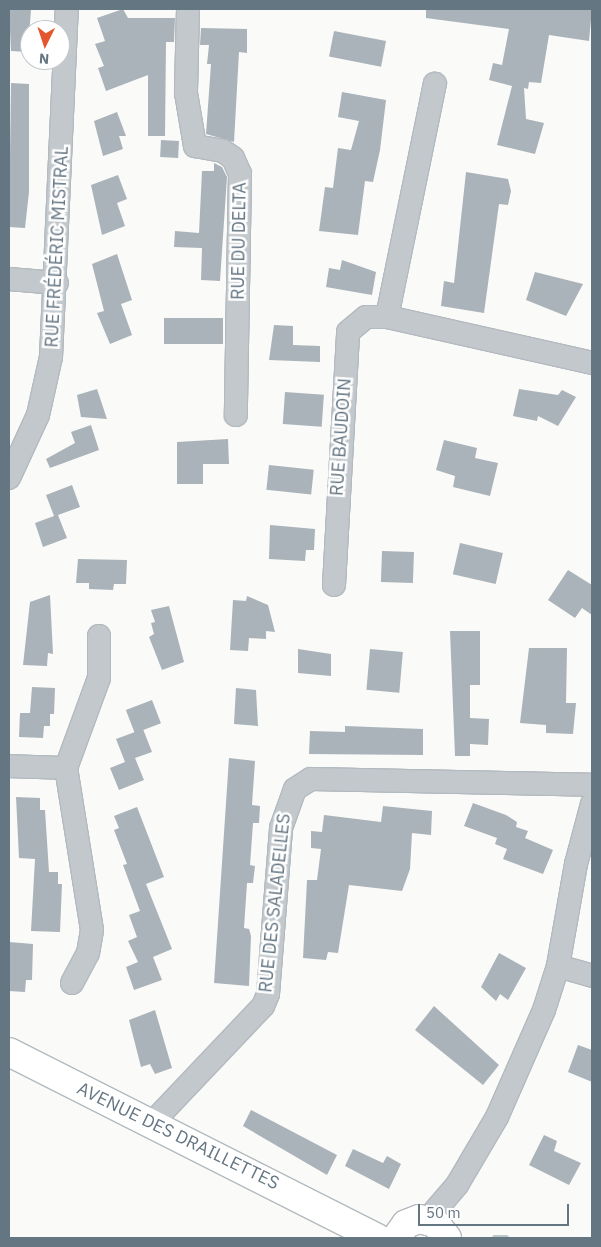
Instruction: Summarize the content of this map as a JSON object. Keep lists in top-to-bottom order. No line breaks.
{"streets":{"street":["RUE DU DELTA","RUE FRÉDÉRIC MISTRAL","RUE BAUDOIN","RUE DES SALADELLES","AVENUE DES DRAILLETTES"]},"crossings":[["RUE DES SALADELLES","AVENUE DES DRAILLETTES"]],"scale_bar":"50 m","north":"bottom"}
